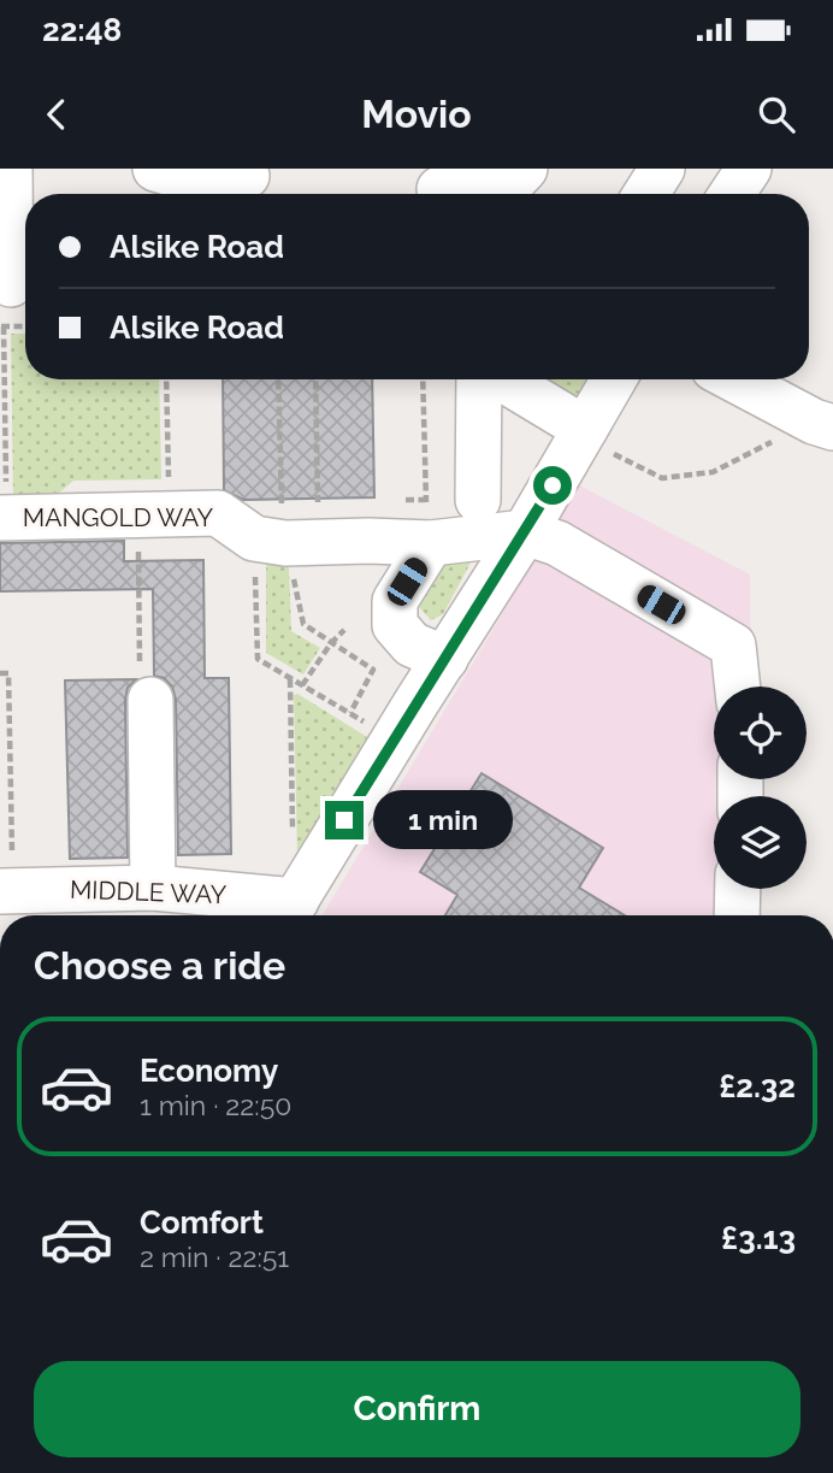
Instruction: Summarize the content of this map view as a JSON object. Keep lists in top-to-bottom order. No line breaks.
{"streets":{"street":["MANGOLD WAY","MIDDLE WAY"]},"page":{"status":"22:48","header":"Movio","banner":["Alsike Road","Alsike Road"],"bubble":"1 min","heading":"Choose a ride","list":[{"name":"Economy","note":"1 min · 22:50","value":"£2.32"},{"name":"Comfort","note":"2 min · 22:51","value":"£3.13"}],"buttons":"Confirm"}}
